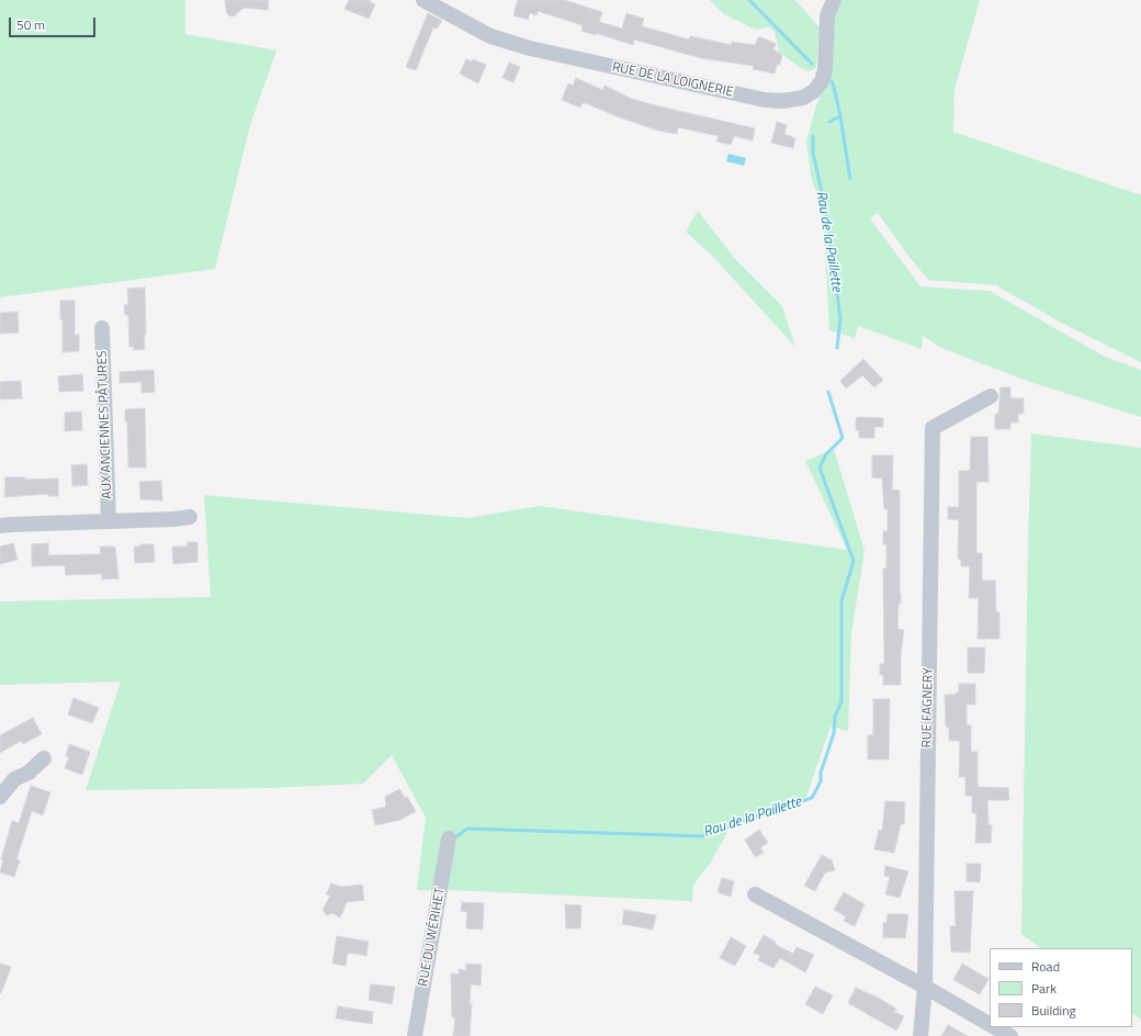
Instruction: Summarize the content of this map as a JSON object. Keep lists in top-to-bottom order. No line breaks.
{"streets":{"street":["RUE DE LA LOIGNERIE","AUX ANCIENNES PÂTURES","RUE FAGNERY","RUE DU WÉRIHET"]},"water":["Rau de la Paillette"],"legend":["Road","Park","Building"],"scale_bar":"50 m"}
